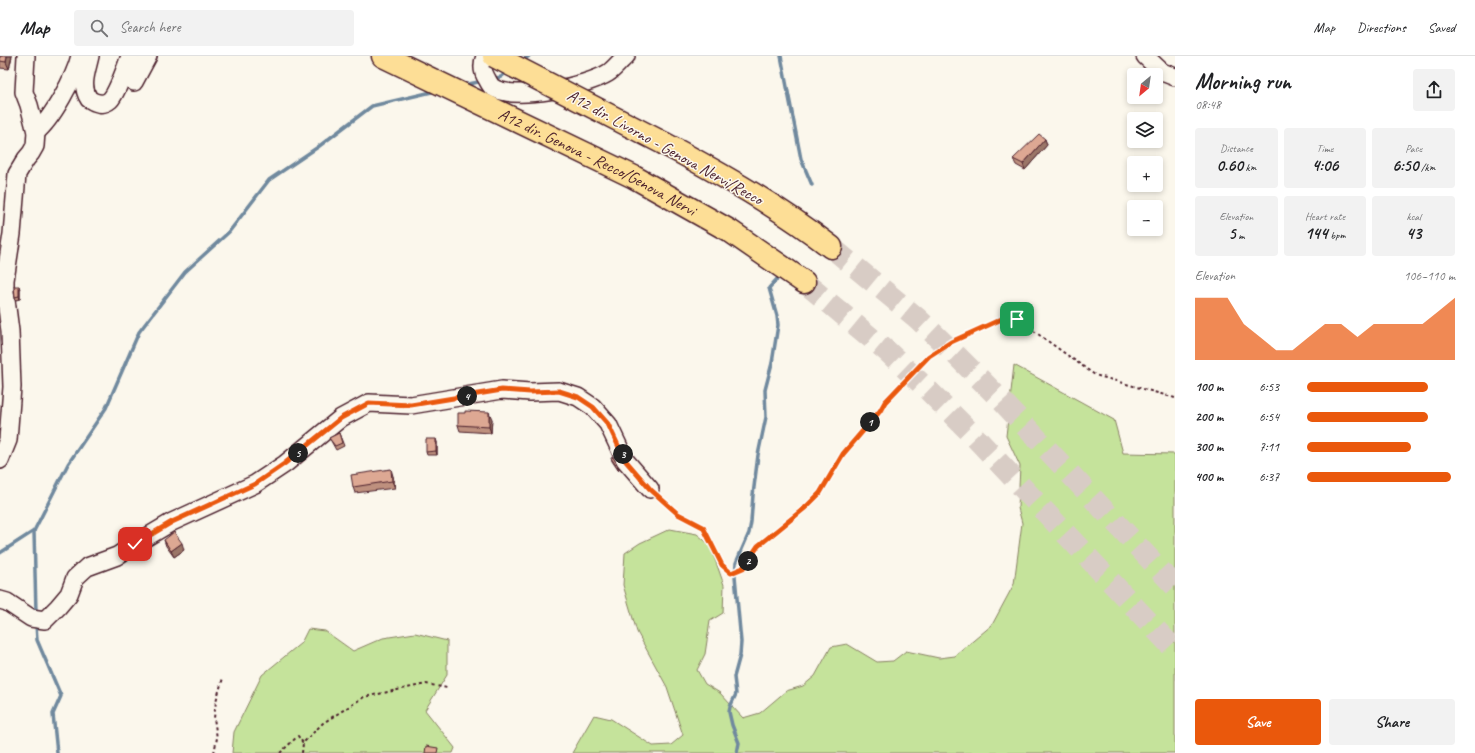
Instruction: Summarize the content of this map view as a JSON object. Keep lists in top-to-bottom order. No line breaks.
{"streets":{"highway":["A12 dir. Livorno - Genova Nervi/Recco","A12 dir. Genova - Recco/Genova Nervi"]},"north":"bottom left","page":{"header":"Map","search":"Search here","nav":["Map","Directions","Saved"],"heading":["Morning run","08:48"],"map_buttons":["+","−"],"stats":[["Distance","0.60 km"],["Time","4:06"],["Pace","6:50 /km"],["Elevation","5 m"],["Heart rate","144 bpm"],["kcal","43"]],"chart":["Elevation","106–110 m"],"list":[{"name":"100 m","note":"6:53"},{"name":"200 m","note":"6:54"},{"name":"300 m","note":"7:11"},{"name":"400 m","note":"6:37"}],"pins":["4","1","5","3","2"],"buttons":["Save","Share"]}}
